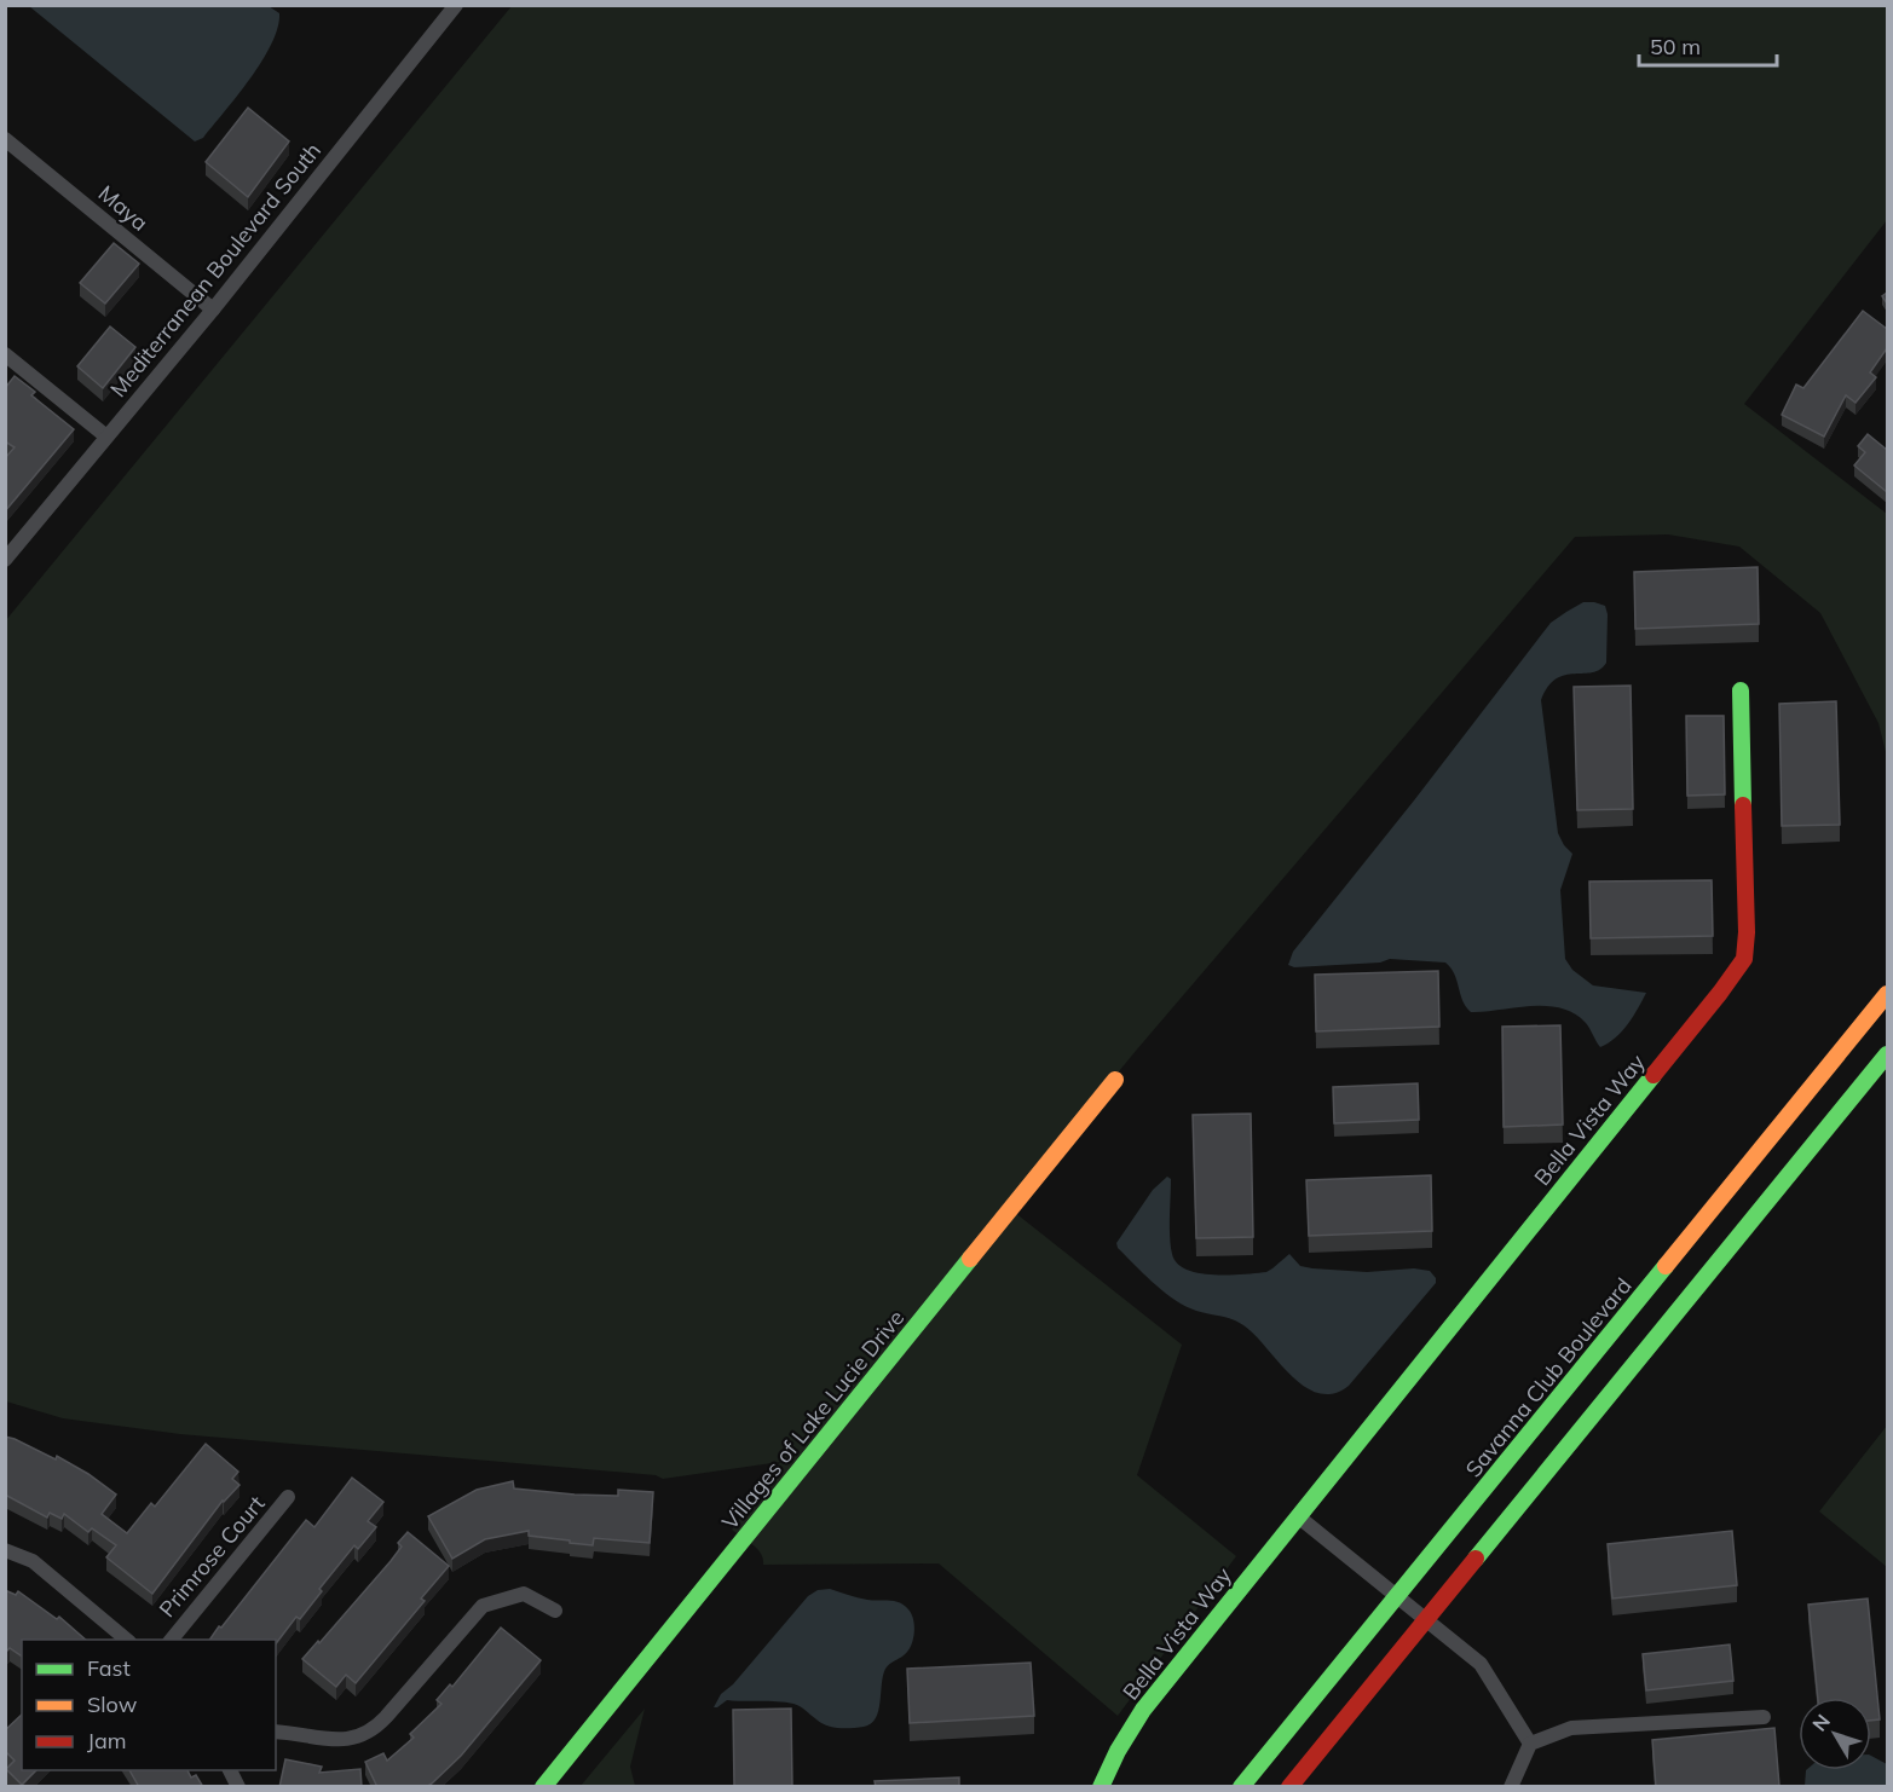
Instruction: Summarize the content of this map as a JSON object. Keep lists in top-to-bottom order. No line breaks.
{"streets":{"street":["Maya","Mediterranean Boulevard South","Bella Vista Way","Savanna Club Boulevard","Villages of Lake Lucie Drive","Primrose Court"]},"crossings":[["Maya","Mediterranean Boulevard South"]],"legend":["Fast","Slow","Jam"],"scale_bar":"50 m","north":"top left"}
